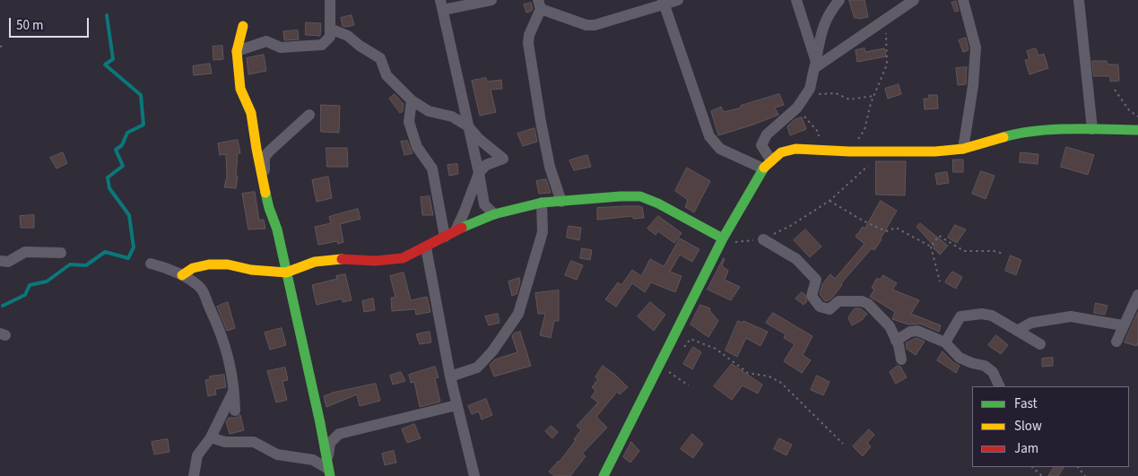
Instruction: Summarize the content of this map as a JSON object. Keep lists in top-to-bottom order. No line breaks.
{"legend":["Fast","Slow","Jam"],"scale_bar":"50 m"}
